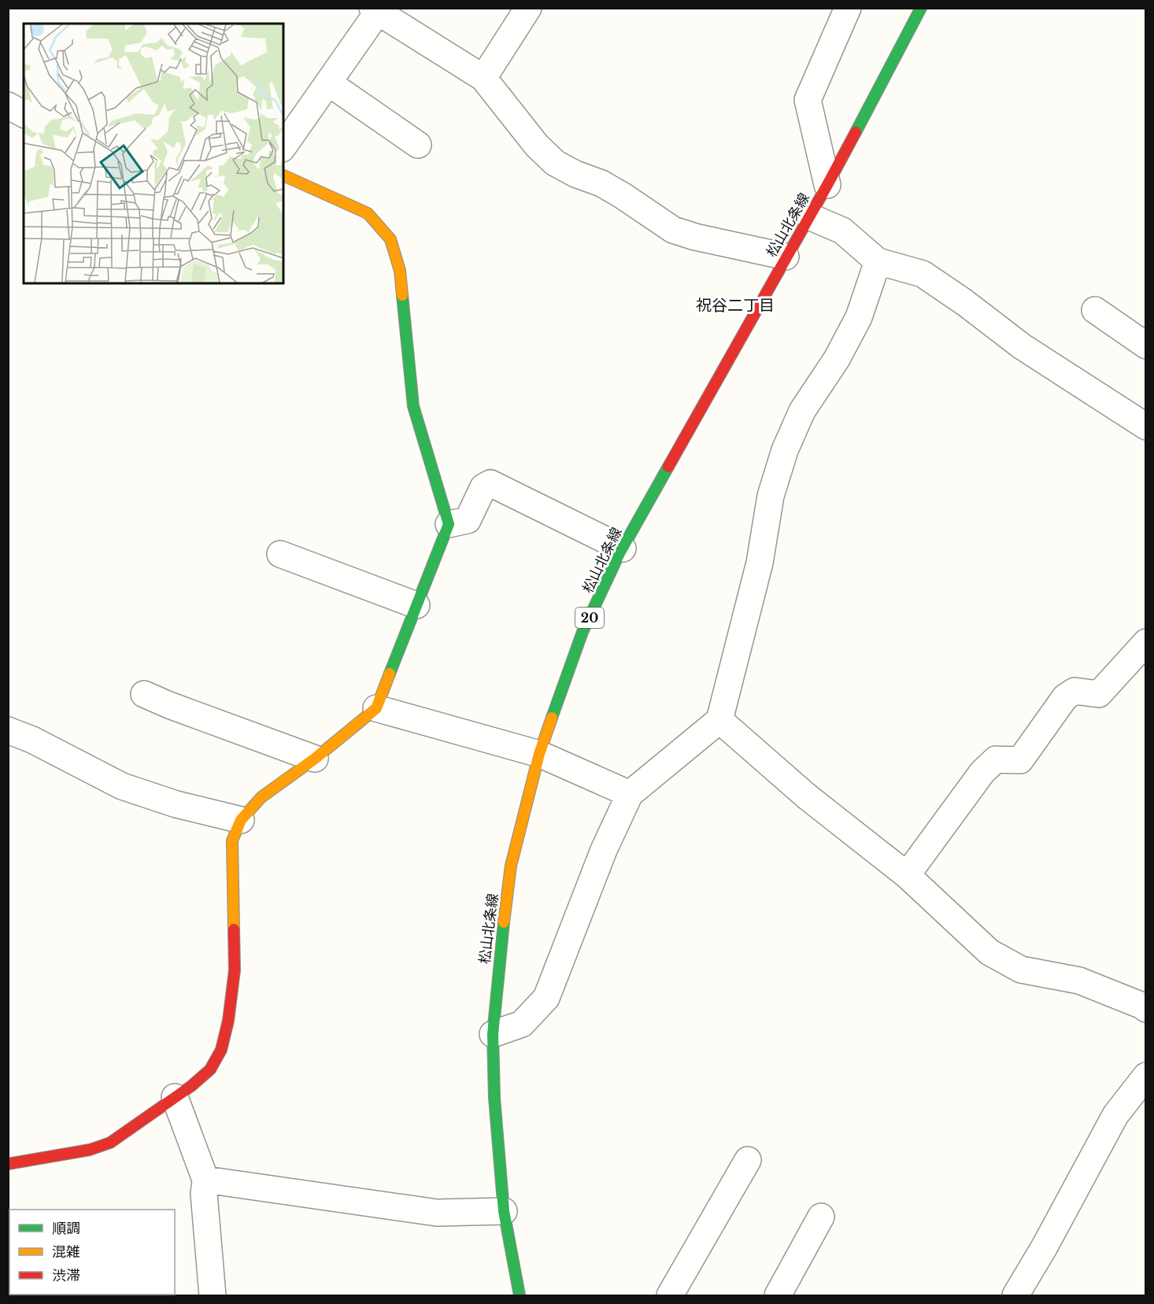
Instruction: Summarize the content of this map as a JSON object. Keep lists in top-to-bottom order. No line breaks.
{"streets":{"main road":["松山北条線","20"]},"districts":["祝谷二丁目"],"legend":["順調","混雑","渋滞"]}
